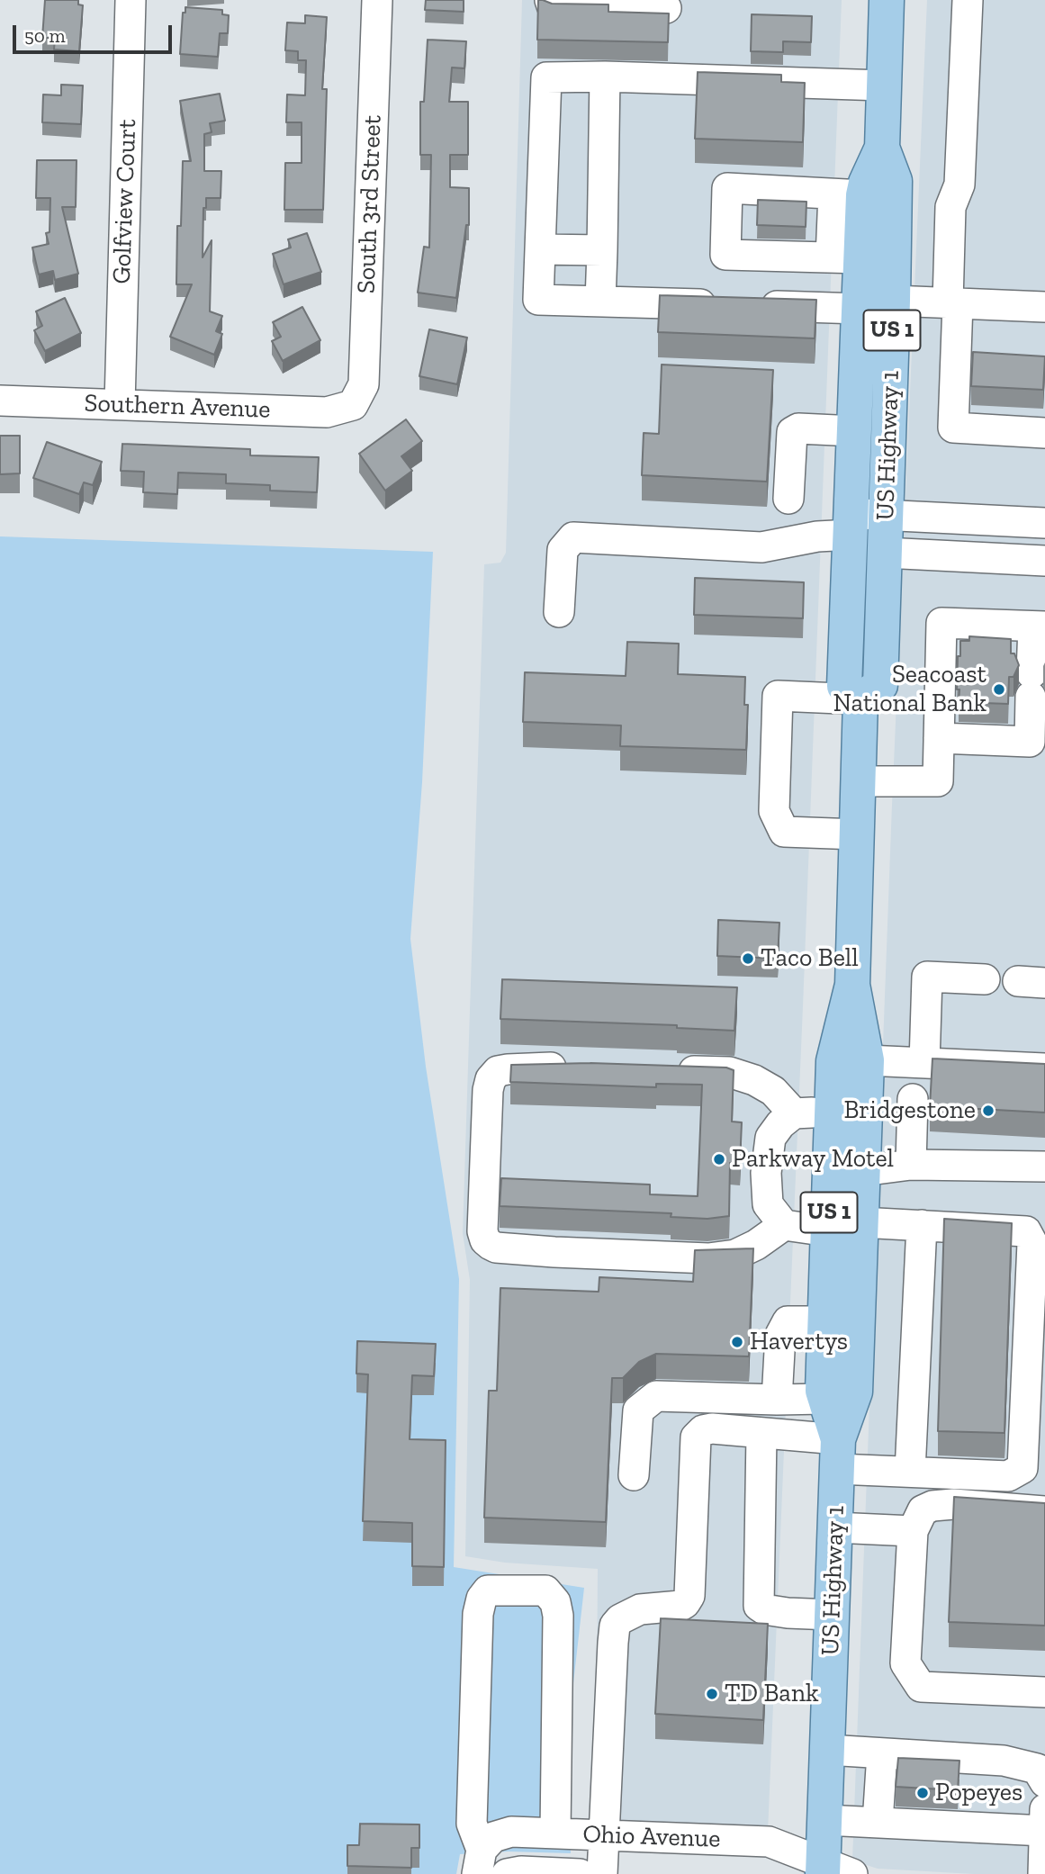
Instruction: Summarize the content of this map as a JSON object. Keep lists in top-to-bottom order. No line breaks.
{"streets":{"main road":["US 1","US Highway 1"],"street":["Golfview Court","South 3rd Street","Southern Avenue","Ohio Avenue"]},"crossings":[["Golfview Court","Southern Avenue"],["South 3rd Street","Southern Avenue"],["US Highway 1","Ohio Avenue"]],"places":["Seacoast National Bank","Taco Bell","Bridgestone","Parkway Motel","Havertys","TD Bank","Popeyes"],"scale_bar":"50 m"}
